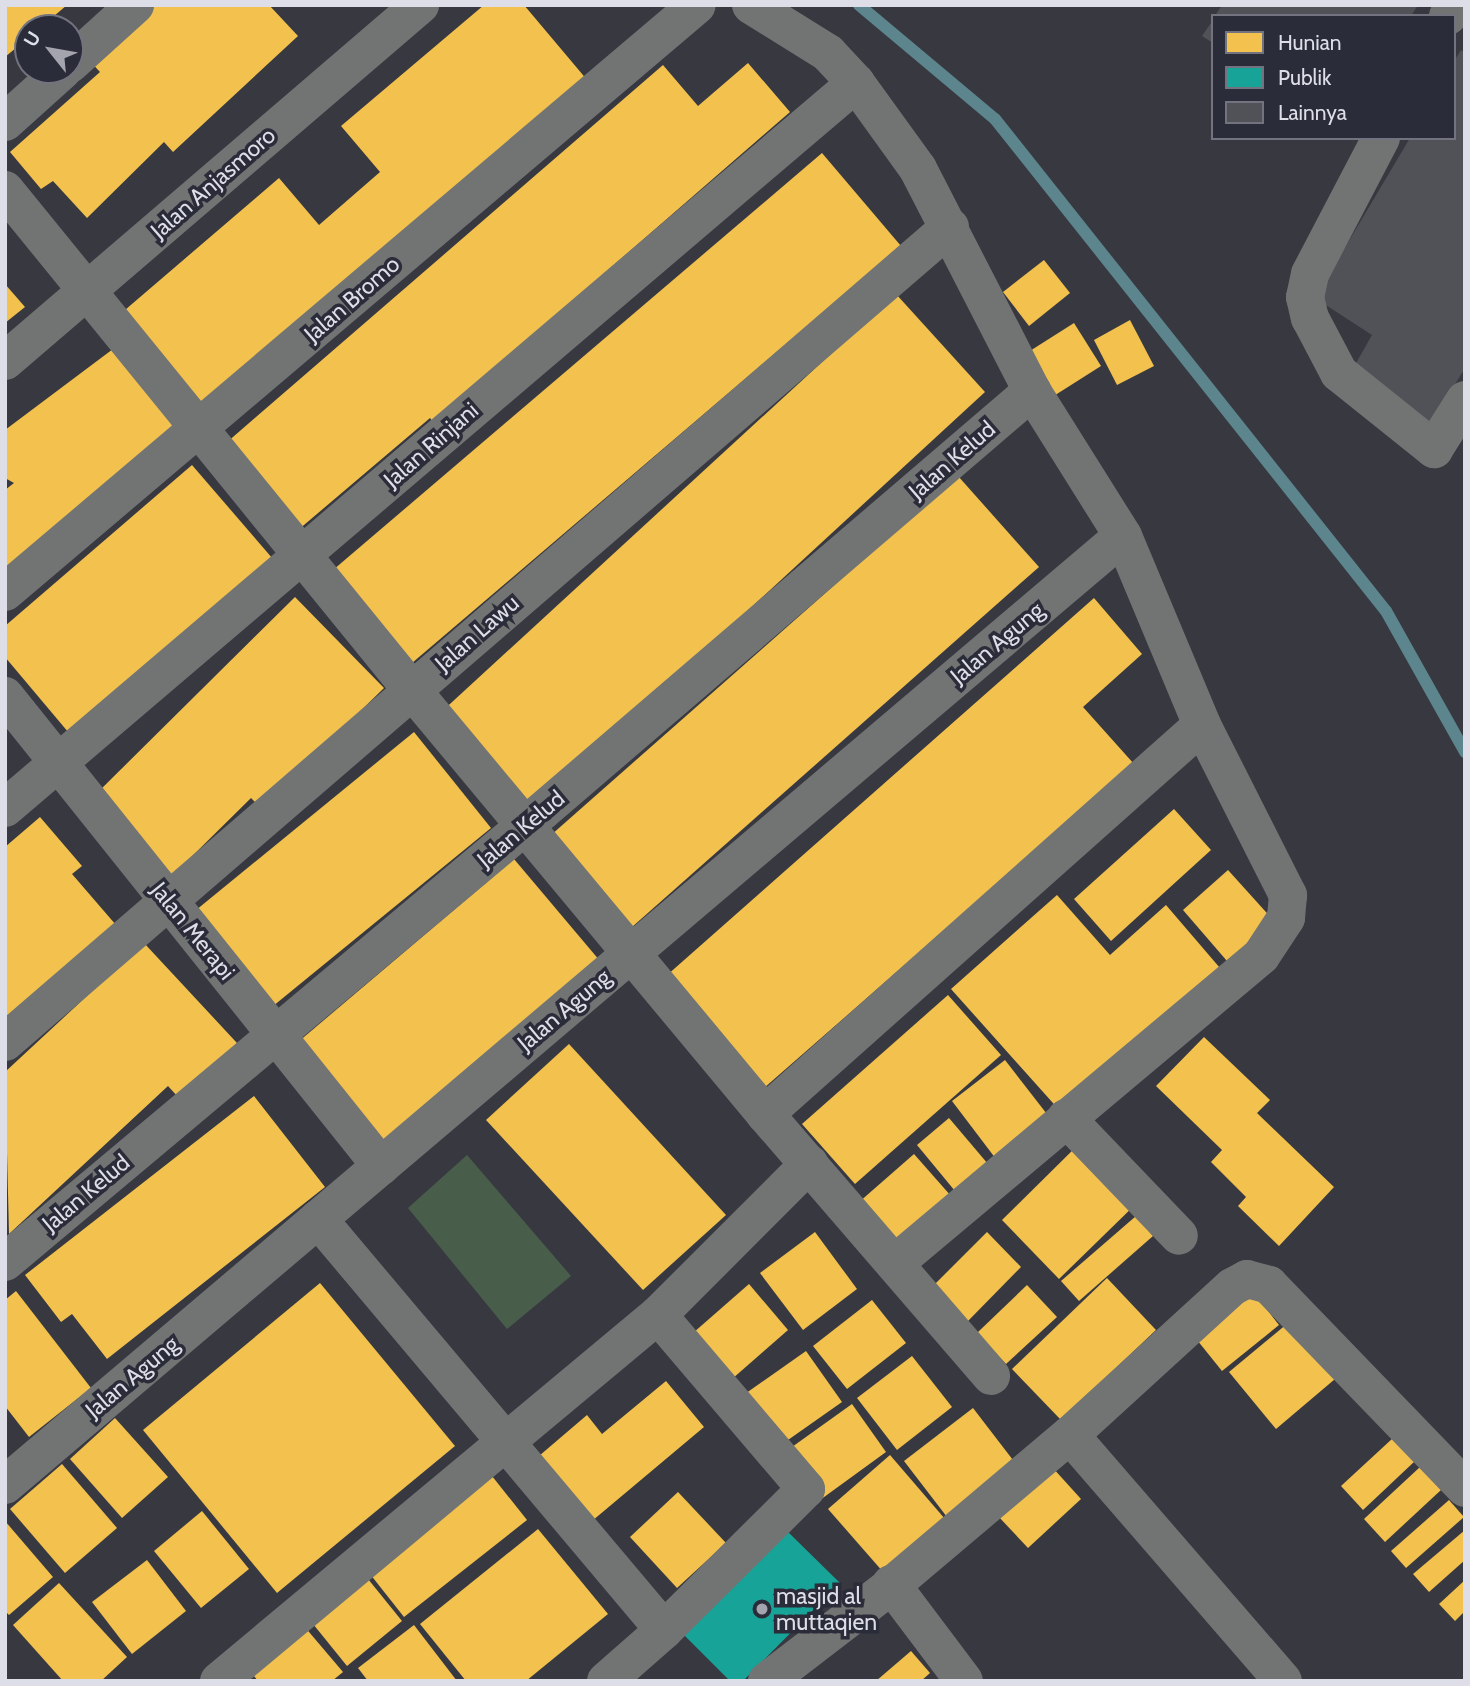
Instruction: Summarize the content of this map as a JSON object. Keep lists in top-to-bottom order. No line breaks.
{"streets":{"street":["Jalan Anjasmoro","Jalan Bromo","Jalan Rinjani","Jalan Kelud","Jalan Lawu","Jalan Agung","Jalan Merapi"]},"crossings":[["Jalan Rinjani","Jalan Merapi"],["Jalan Kelud","Jalan Merapi"],["Jalan Lawu","Jalan Merapi"],["Jalan Agung","Jalan Merapi"]],"places":["masjid al muttaqien"],"legend":["Hunian","Publik","Lainnya"],"north":"top left"}
